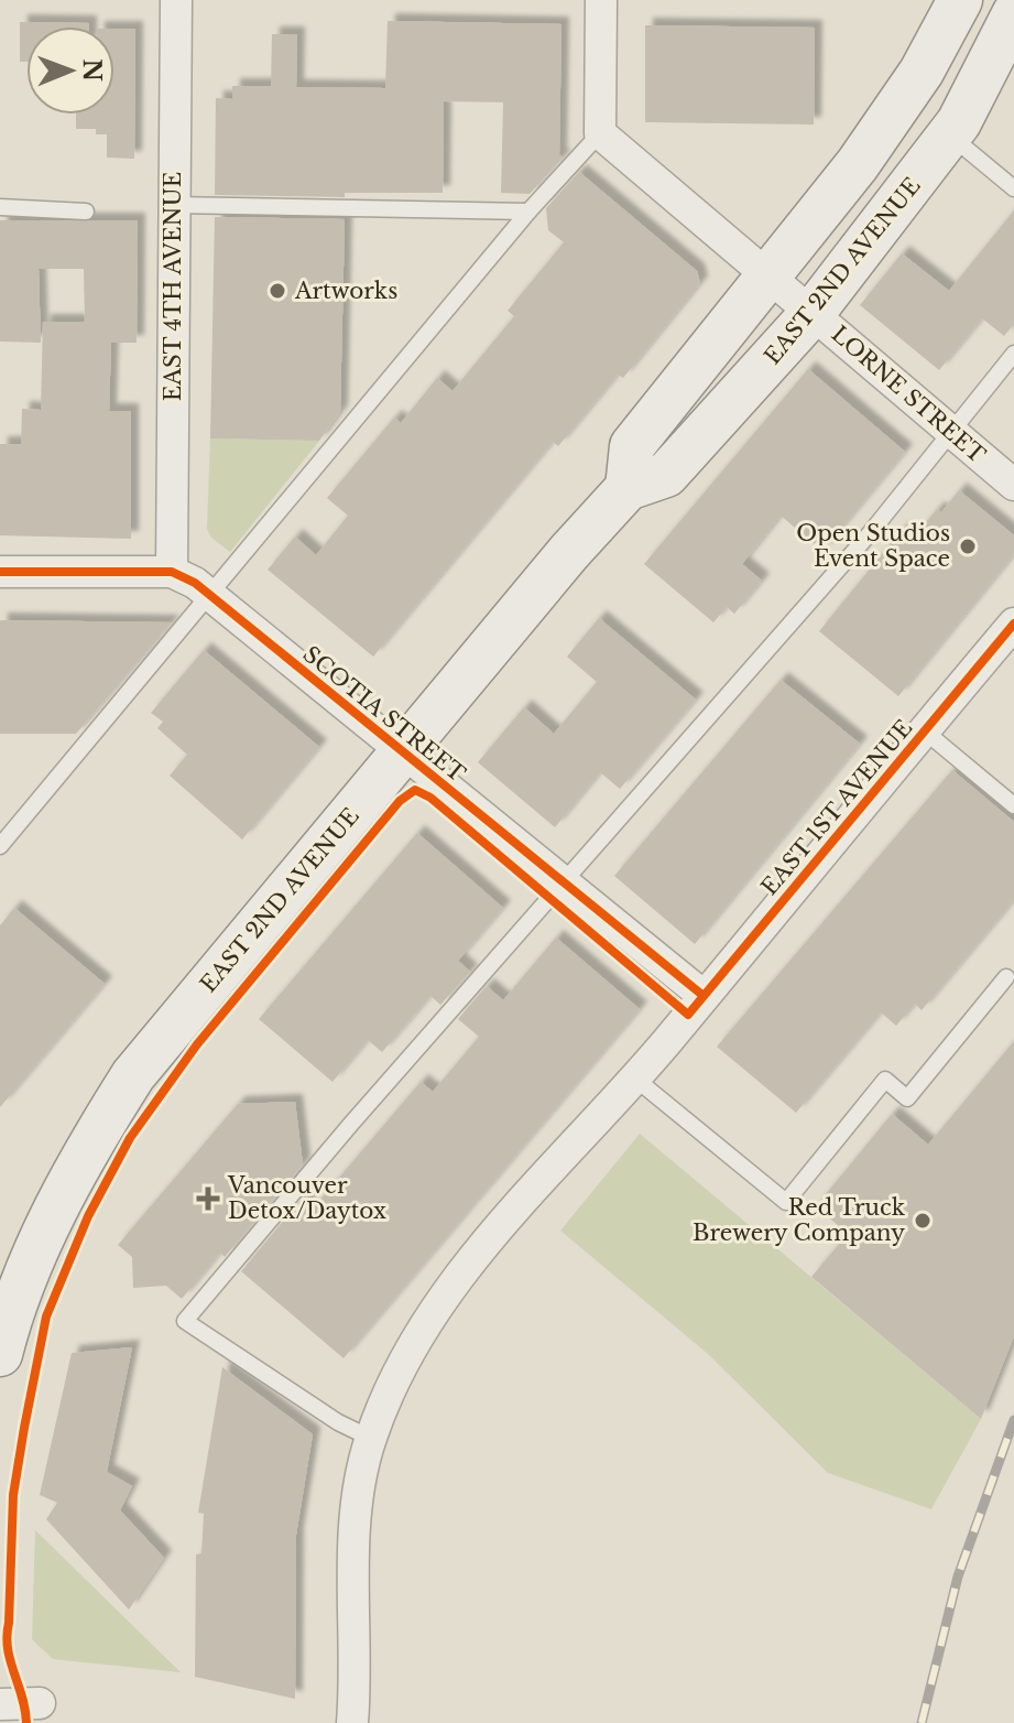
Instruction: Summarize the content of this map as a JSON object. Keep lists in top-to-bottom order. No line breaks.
{"streets":{"main road":["EAST 2ND AVENUE"],"street":["EAST 4TH AVENUE","LORNE STREET","SCOTIA STREET","EAST 1ST AVENUE"]},"crossings":[["EAST 2ND AVENUE","LORNE STREET"],["EAST 2ND AVENUE","SCOTIA STREET"],["EAST 4TH AVENUE","SCOTIA STREET"],["SCOTIA STREET","EAST 1ST AVENUE"]],"places":{"other":["Artworks","Open Studios Event Space","Red Truck Brewery Company"],"health":["Vancouver Detox/Daytox"]},"north":"right"}
